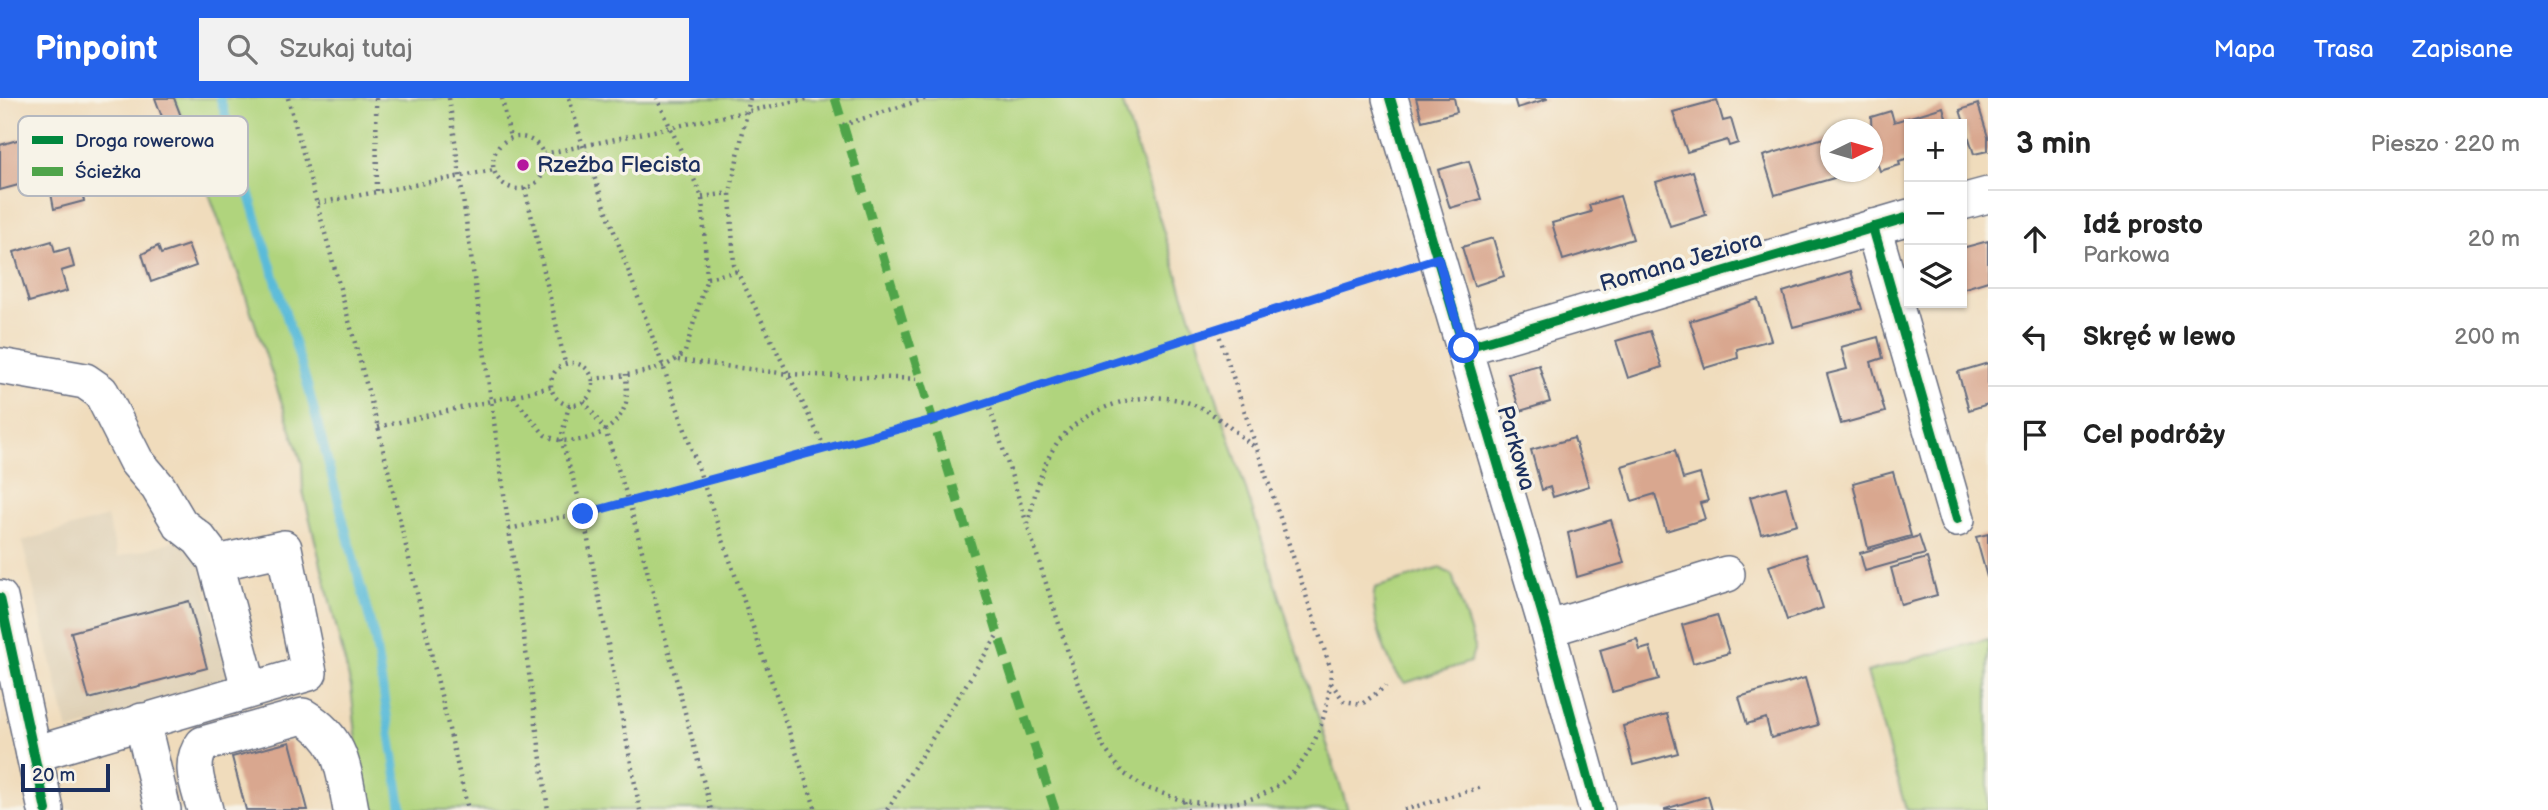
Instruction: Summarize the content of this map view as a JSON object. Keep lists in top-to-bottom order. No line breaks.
{"streets":{"street":["Romana Jeziora","Parkowa"]},"crossings":[["Romana Jeziora","Parkowa"]],"places":["Rzeźba Flecista"],"legend":["Droga rowerowa","Ścieżka"],"scale_bar":"20 m","north":"right","page":{"header":"Pinpoint","search":"Szukaj tutaj","nav":["Mapa","Trasa","Zapisane"],"heading":["3 min","Pieszo · 220 m"],"map_buttons":["+","−"],"list":[["Idź prosto","Parkowa","20 m"],["Skręć w lewo","200 m"],"Cel podróży"],"scale":"20 m"}}
